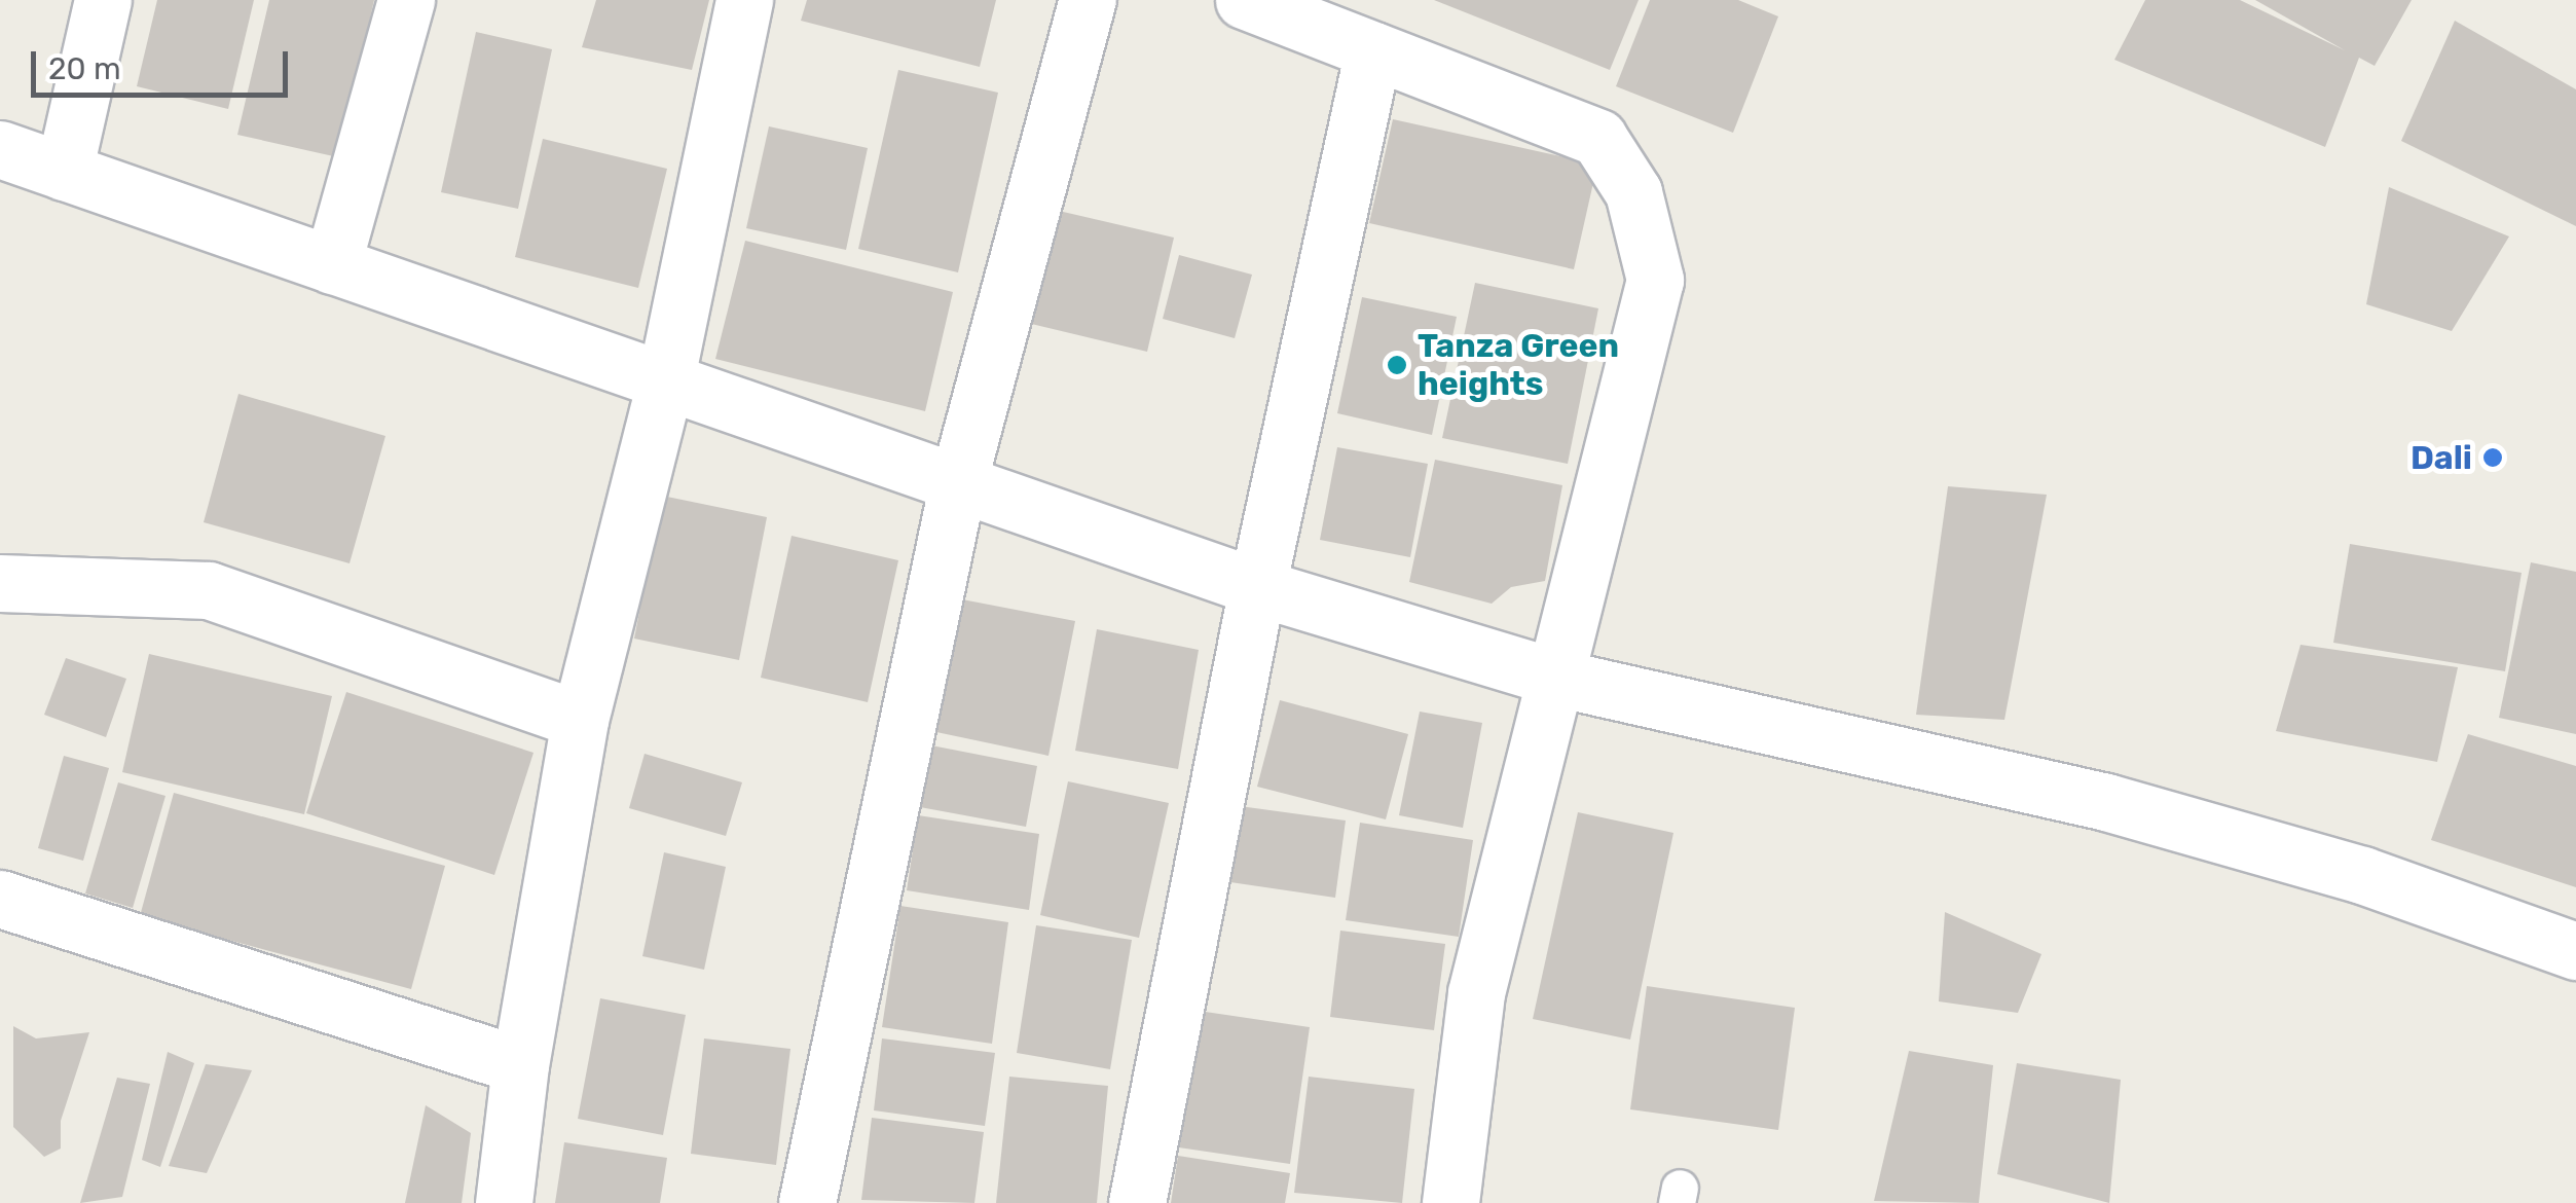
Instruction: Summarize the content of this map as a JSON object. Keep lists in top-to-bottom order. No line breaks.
{"places":["Tanza Green heights","Dali"],"scale_bar":"20 m"}
